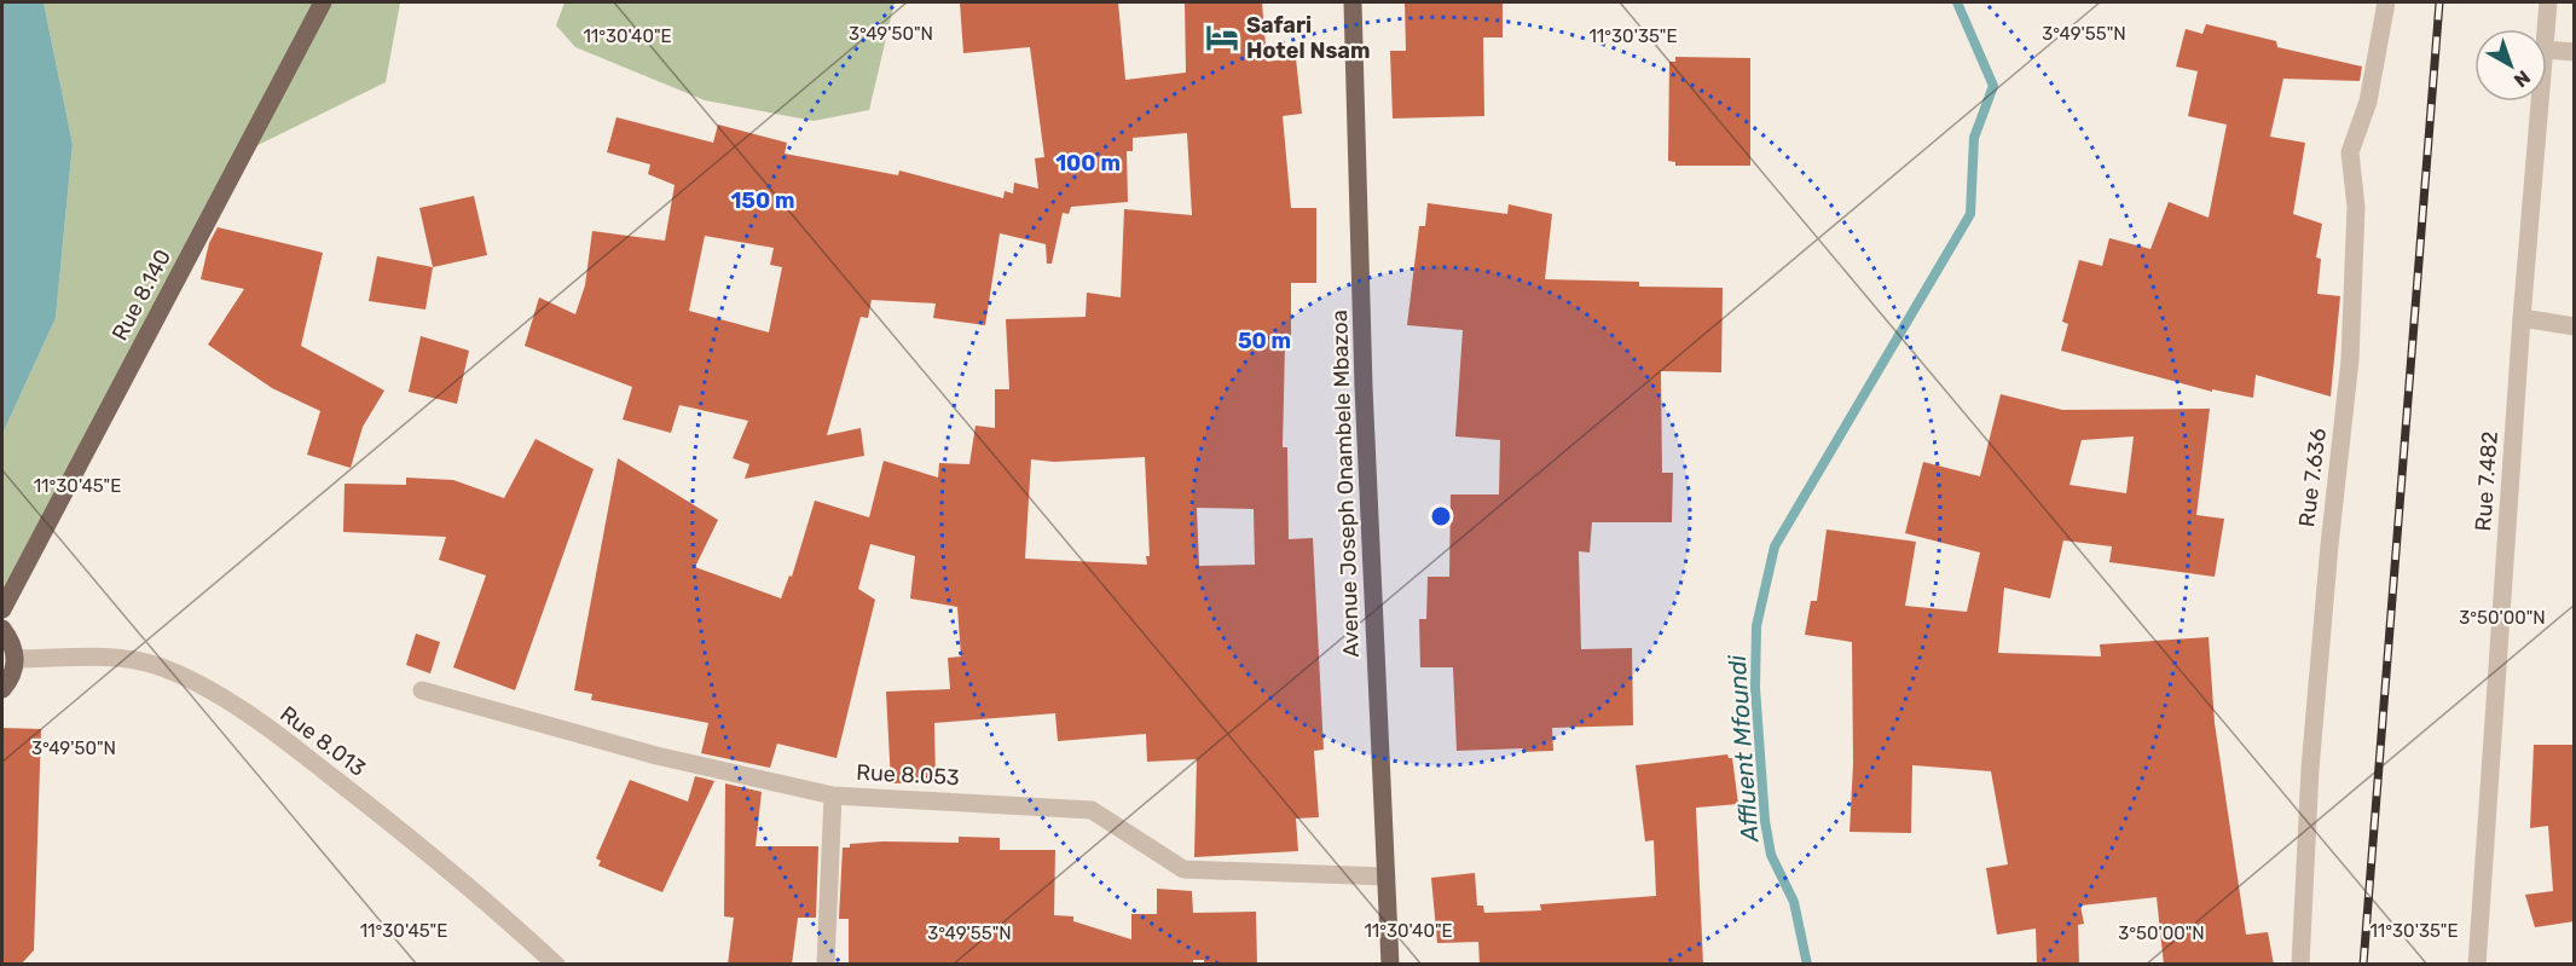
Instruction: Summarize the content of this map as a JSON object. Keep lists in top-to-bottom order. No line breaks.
{"streets":{"main road":["Rue 8.140","Avenue Joseph Onambele Mbazoa"],"street":["Rue 7.636","Rue 7.482","Rue 8.013","Rue 8.053"]},"crossings":[["Avenue Joseph Onambele Mbazoa","Rue 8.053"]],"water":["Affluent Mfoundi"],"places":{"hotel":["Safari Hotel Nsam"]},"north":"bottom right","coordinates":["3°49'50\"N","3°49'55\"N","11°30'40\"E","11°30'35\"E","11°30'45\"E","3°50'00\"N"],"rings":["100 m","150 m","50 m"]}
